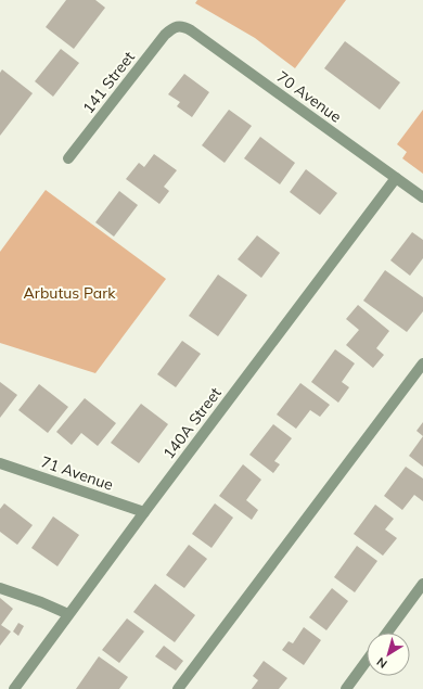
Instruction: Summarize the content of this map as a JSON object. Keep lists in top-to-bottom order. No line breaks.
{"streets":{"street":["141 Street","70 Avenue","140A Street","71 Avenue"]},"crossings":[["141 Street","70 Avenue"],["70 Avenue","140A Street"],["140A Street","71 Avenue"]],"parks":["Arbutus Park"],"north":"bottom left"}
